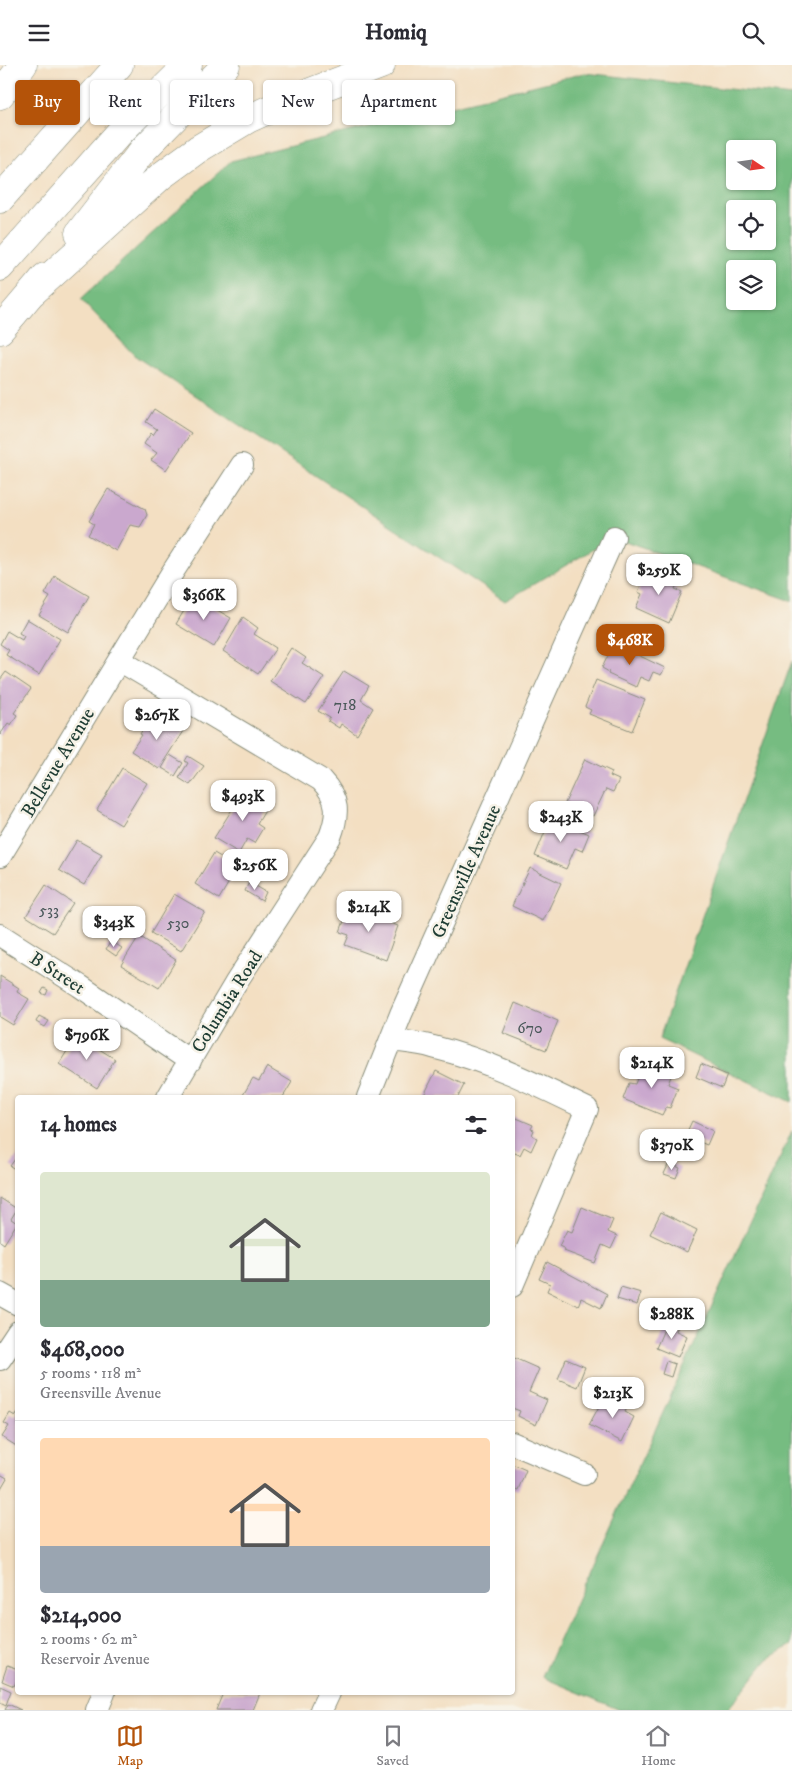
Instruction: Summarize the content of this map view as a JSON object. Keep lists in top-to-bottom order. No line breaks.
{"streets":{"street":["Bellevue Avenue","Greensville Avenue","B Street","Columbia Road"]},"crossings":[["Bellevue Avenue","Columbia Road"],["B Street","Columbia Road"]],"house_numbers":["718","533","530","670"],"north":"right","page":{"header":"Homiq","chip":["Buy","Rent","Filters","New","Apartment"],"price":["$259K","$366K","$468K","$267K","$493K","$243K","$256K","$214K","$343K","$796K","$214K","$370K","$288K","$213K"],"heading":"14 homes","list":[{"name":"$468,000","note":"5 rooms · 118 m² · Greensville Avenue"},{"name":"$214,000","note":"2 rooms · 62 m² · Reservoir Avenue"}],"tabs":["Map","Saved","Home"]}}
